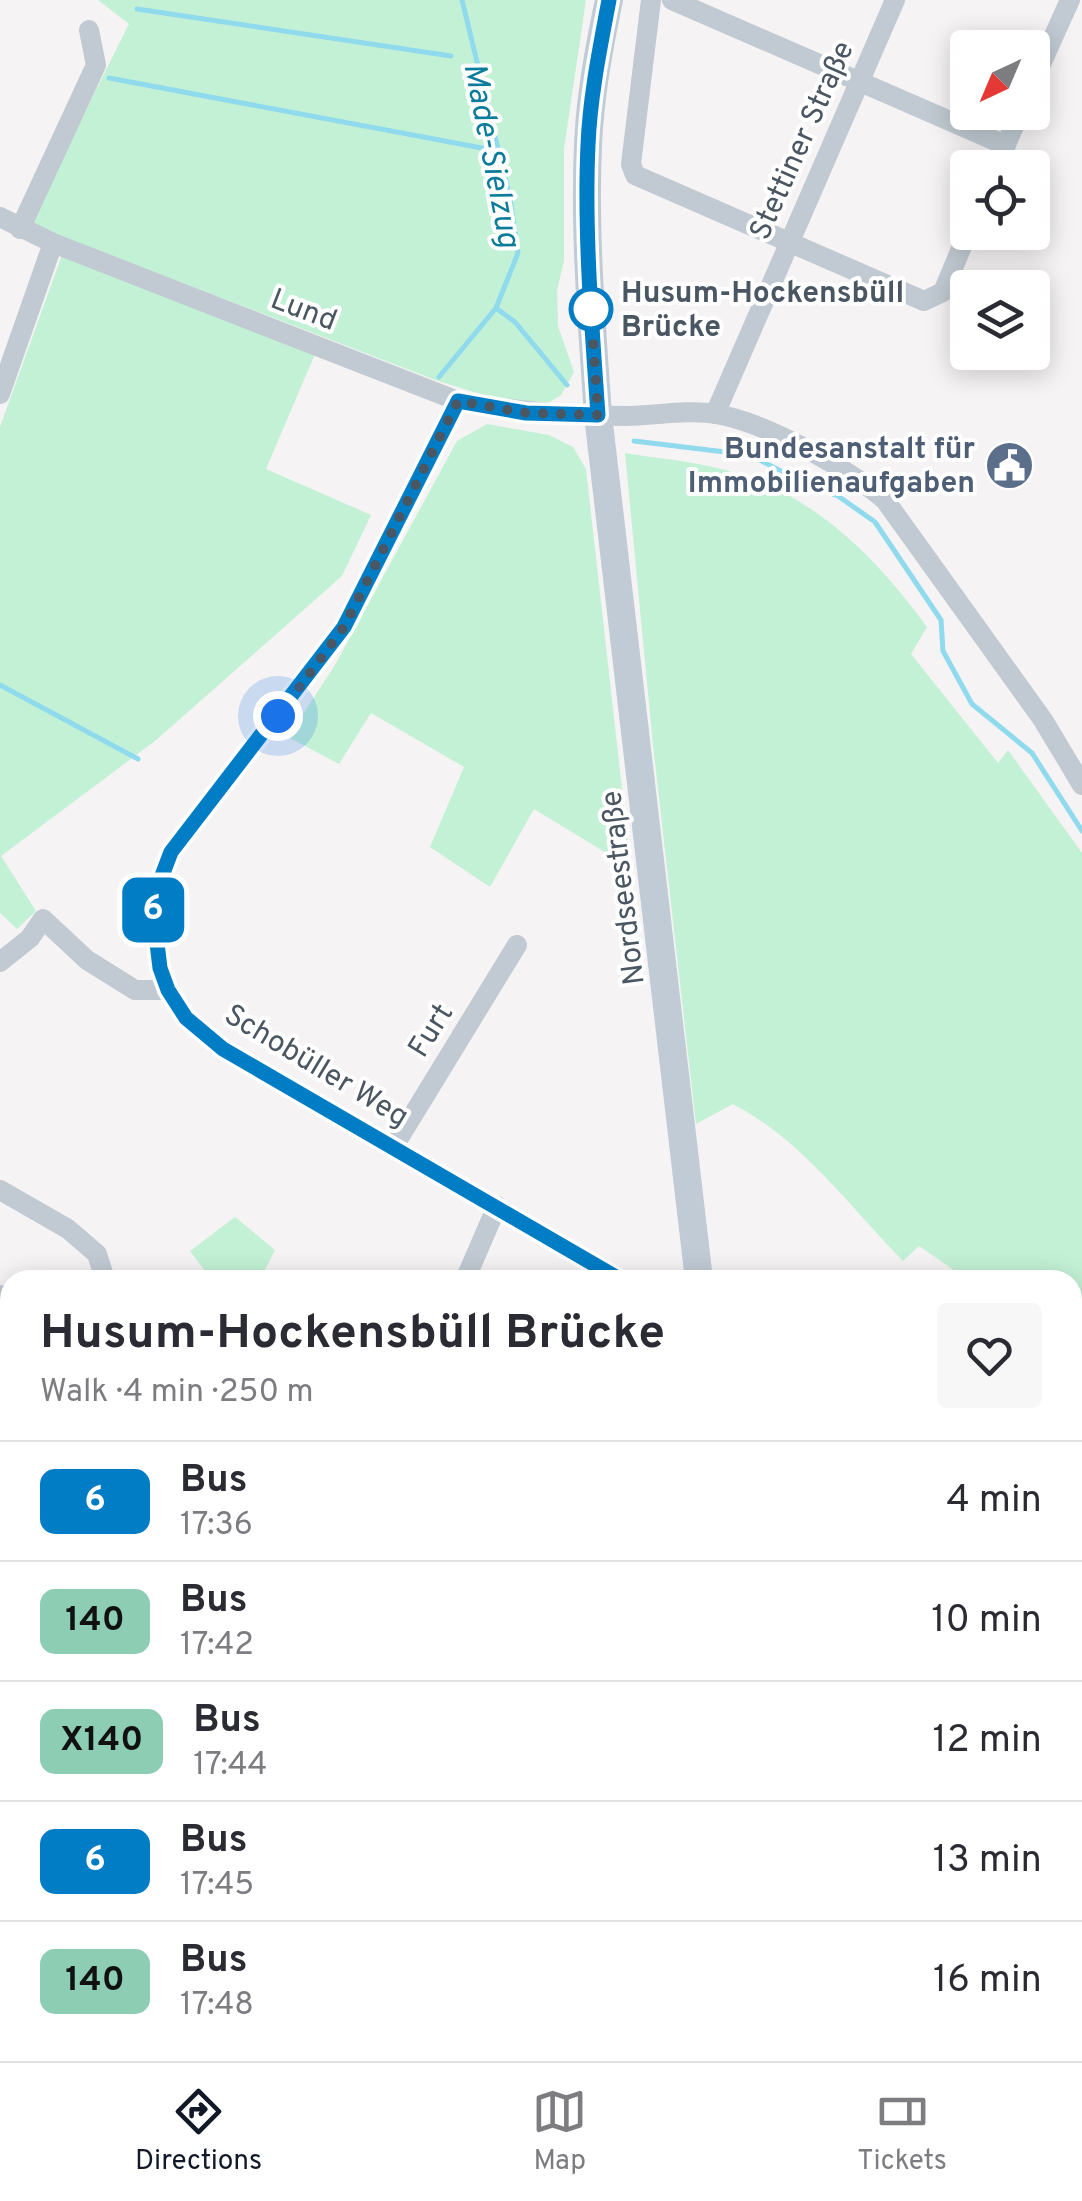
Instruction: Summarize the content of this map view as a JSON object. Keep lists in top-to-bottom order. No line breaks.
{"streets":{"main road":["Nordseestraße"],"street":["Stettiner Straße","Lund","Furt","Schobüller Weg"]},"crossings":[["Stettiner Straße","Lund"],["Lund","Nordseestraße"],["Lund","Schobüller Weg"],["Furt","Schobüller Weg"]],"water":["Made-Sielzug"],"places":{"other":["Husum-Hockensbüll Brücke"],"public building":["Bundesanstalt für Immobilienaufgaben"]},"lines":["bus line 6"],"north":"bottom left","page":{"on_map":"6","heading":["Husum-Hockensbüll Brücke","Walk · 4 min · 250 m"],"list":[{"mark":"6","name":"Bus","note":"17:36","value":"4 min"},{"mark":"140","name":"Bus","note":"17:42","value":"10 min"},{"mark":"X140","name":"Bus","note":"17:44","value":"12 min"},{"mark":"6","name":"Bus","note":"17:45","value":"13 min"},{"mark":"140","name":"Bus","note":"17:48","value":"16 min"}],"tabs":["Directions","Map","Tickets"]}}
